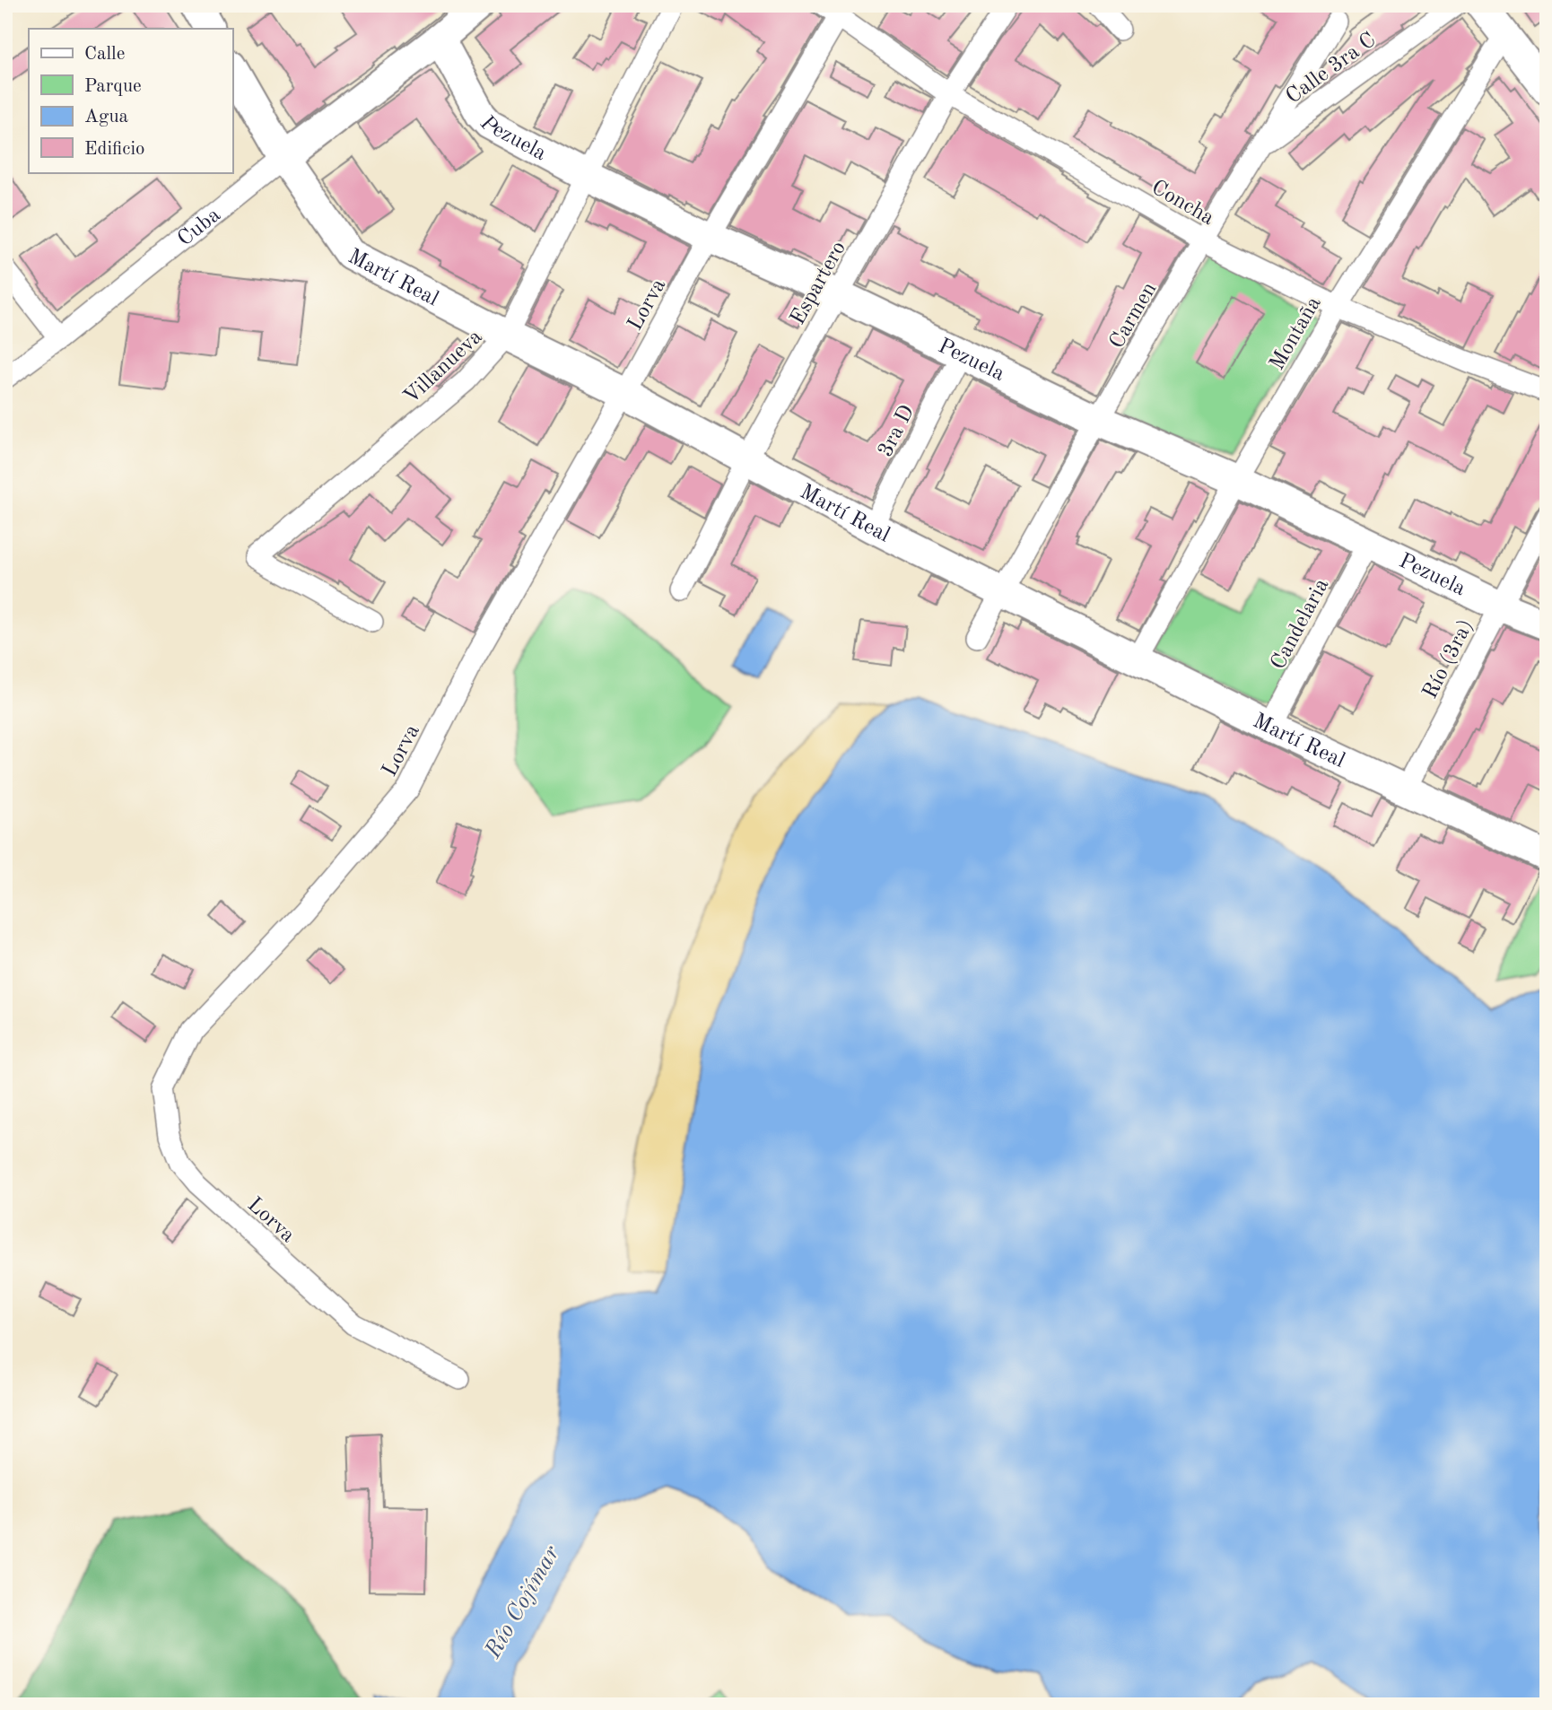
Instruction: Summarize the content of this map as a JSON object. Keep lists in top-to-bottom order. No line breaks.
{"streets":{"main road":["Pezuela","Cuba","Martí Real"],"street":["Calle 3ra C","Concha","Espartero","Lorva","Carmen","Montaña","Villanueva","3ra D","Candelaria","Río (3ra)"]},"crossings":[["Calle 3ra C","Carmen"],["Pezuela","Cuba"],["Pezuela","Espartero"],["Pezuela","Lorva"],["Pezuela","Carmen"],["Pezuela","Montaña"],["Pezuela","Villanueva"],["Pezuela","3ra D"],["Pezuela","Candelaria"],["Pezuela","Río (3ra)"],["Concha","Espartero"],["Concha","Lorva"],["Concha","Carmen"],["Concha","Montaña"],["Cuba","Martí Real"],["Martí Real","Espartero"],["Martí Real","Lorva"],["Martí Real","Carmen"],["Martí Real","Montaña"],["Martí Real","Villanueva"],["Martí Real","3ra D"],["Martí Real","Candelaria"],["Martí Real","Río (3ra)"]],"water":["Río Cojímar"],"legend":["Calle","Parque","Agua","Edificio"]}
